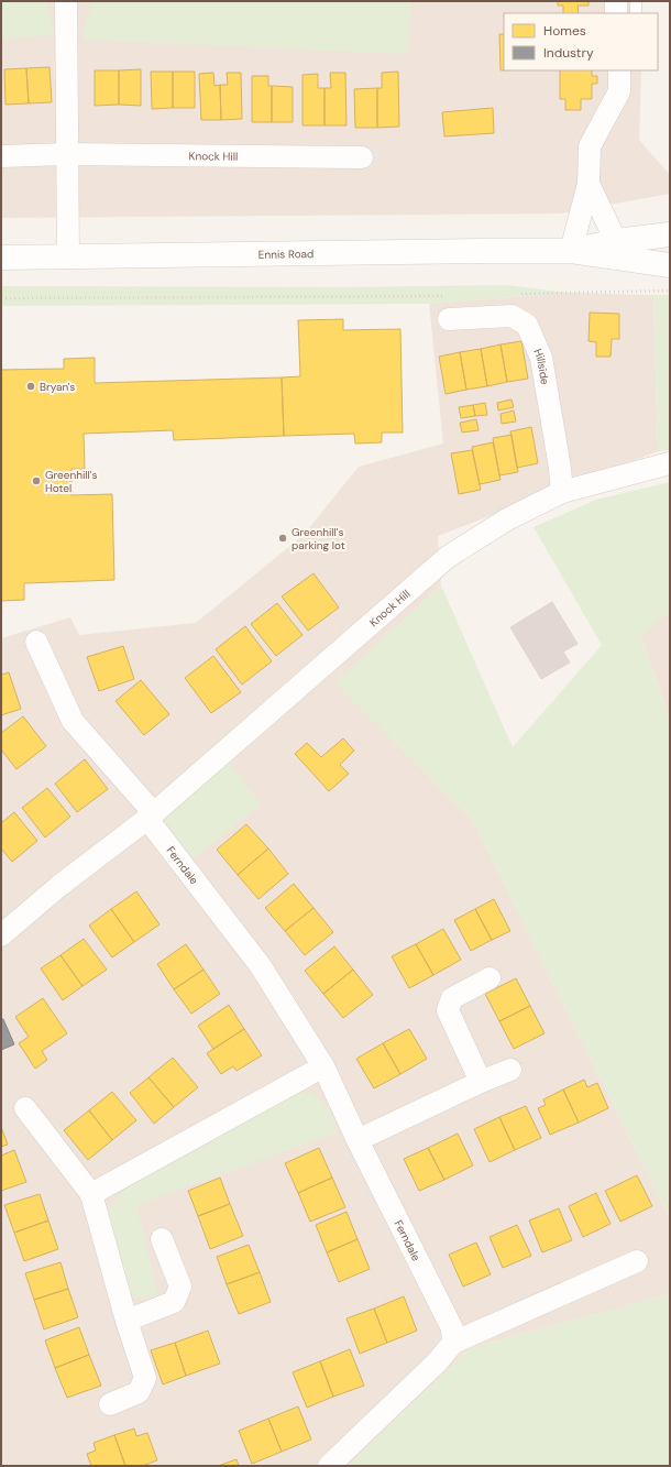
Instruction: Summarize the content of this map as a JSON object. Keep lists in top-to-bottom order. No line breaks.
{"streets":{"main road":["Ennis Road"],"street":["Knock Hill","Hillside","Ferndale"]},"crossings":[["Knock Hill","Hillside"],["Knock Hill","Ferndale"]],"places":["Bryan's","Greenhill's Hotel","Greenhill's parking lot"],"legend":["Homes","Industry"]}
